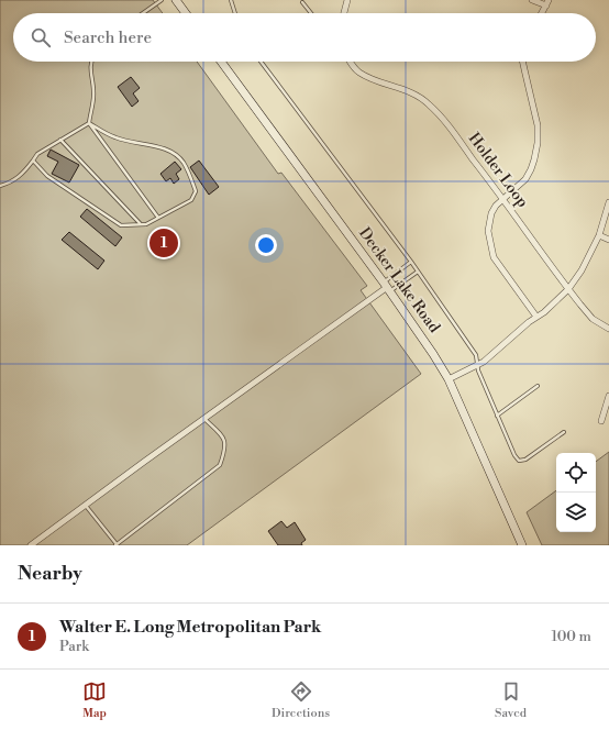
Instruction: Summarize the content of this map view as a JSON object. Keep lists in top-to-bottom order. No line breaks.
{"streets":{"main road":["Decker Lake Road"],"street":["Holder Loop"]},"page":{"search":"Search here","pins":"1","heading":"Nearby","list":[{"mark":"1","name":"Walter E. Long Metropolitan Park","note":"Park","value":"100 m"}],"nav":["Map","Directions","Saved"]}}
